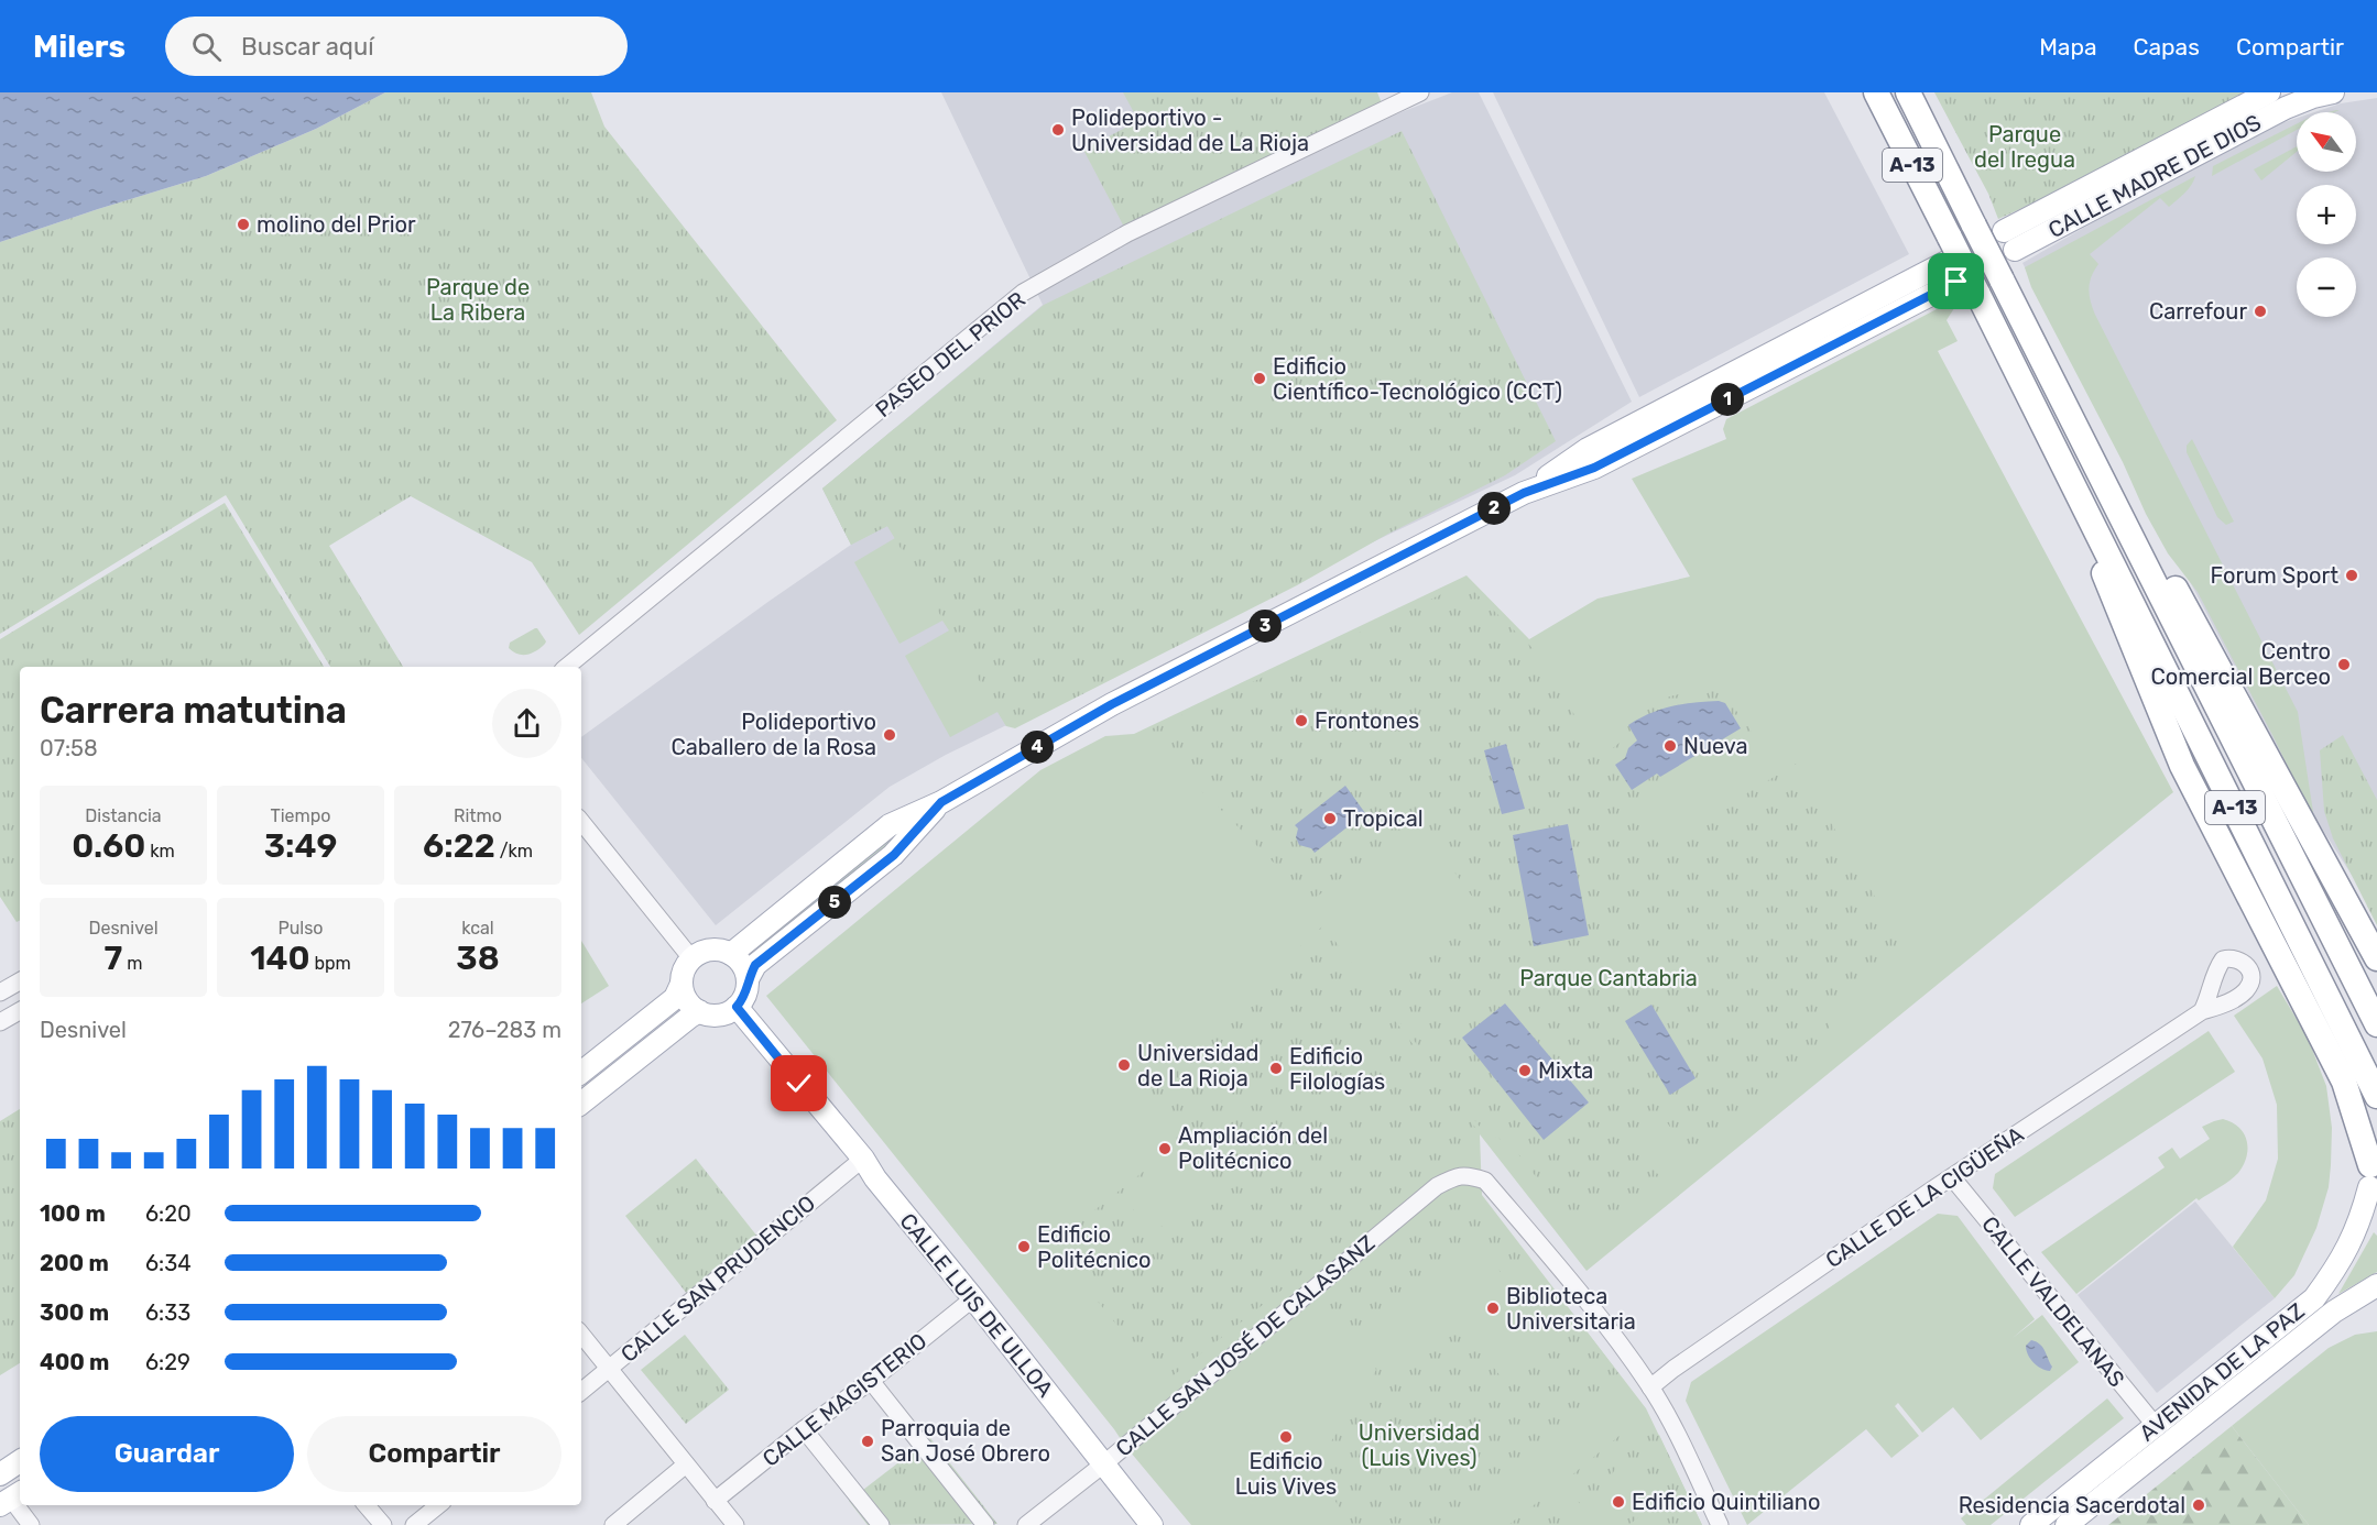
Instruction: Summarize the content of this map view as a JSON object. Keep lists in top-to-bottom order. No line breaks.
{"streets":{"highway":["A-13"],"main road":["CALLE MADRE DE DIOS","CALLE LUIS DE ULLOA","AVENIDA DE LA PAZ"],"street":["PASEO DEL PRIOR","CALLE DE LA CIGÜEÑA","CALLE SAN PRUDENCIO","CALLE VALDELANAS","CALLE SAN JOSÉ DE CALASANZ","CALLE MAGISTERIO"]},"crossings":[["CALLE DE LA CIGÜEÑA","CALLE VALDELANAS"],["CALLE DE LA CIGÜEÑA","CALLE SAN JOSÉ DE CALASANZ"],["CALLE SAN PRUDENCIO","CALLE LUIS DE ULLOA"],["CALLE VALDELANAS","AVENIDA DE LA PAZ"],["CALLE LUIS DE ULLOA","CALLE SAN JOSÉ DE CALASANZ"],["CALLE LUIS DE ULLOA","CALLE MAGISTERIO"]],"parks":["Parque del Iregua","Parque de La Ribera","Parque Cantabria","Universidad (Luis Vives)"],"places":["Polideportivo - Universidad de La Rioja","molino del Prior","Carrefour","Edificio Científico-Tecnológico (CCT)","Forum Sport","Centro Comercial Berceo","Frontones","Polideportivo Caballero de la Rosa","Nueva","Tropical","Universidad de La Rioja","Edificio Filologías","Mixta","Ampliación del Politécnico","Edificio Politécnico","Biblioteca Universitaria","Edificio Luis Vives","Parroquia de San José Obrero","Edificio Quintiliano","Residencia Sacerdotal"],"north":"top left","page":{"header":"Milers","search":"Buscar aquí","nav":["Mapa","Capas","Compartir"],"map_buttons":["+","−"],"pins":["1","2","3","4","5"],"heading":["Carrera matutina","07:58"],"stats":[["Distancia","0.60 km"],["Tiempo","3:49"],["Ritmo","6:22 /km"],["Desnivel","7 m"],["Pulso","140 bpm"],["kcal","38"]],"chart":["Desnivel","276–283 m"],"list":[{"name":"100 m","note":"6:20"},{"name":"200 m","note":"6:34"},{"name":"300 m","note":"6:33"},{"name":"400 m","note":"6:29"}],"buttons":["Guardar","Compartir"]}}
